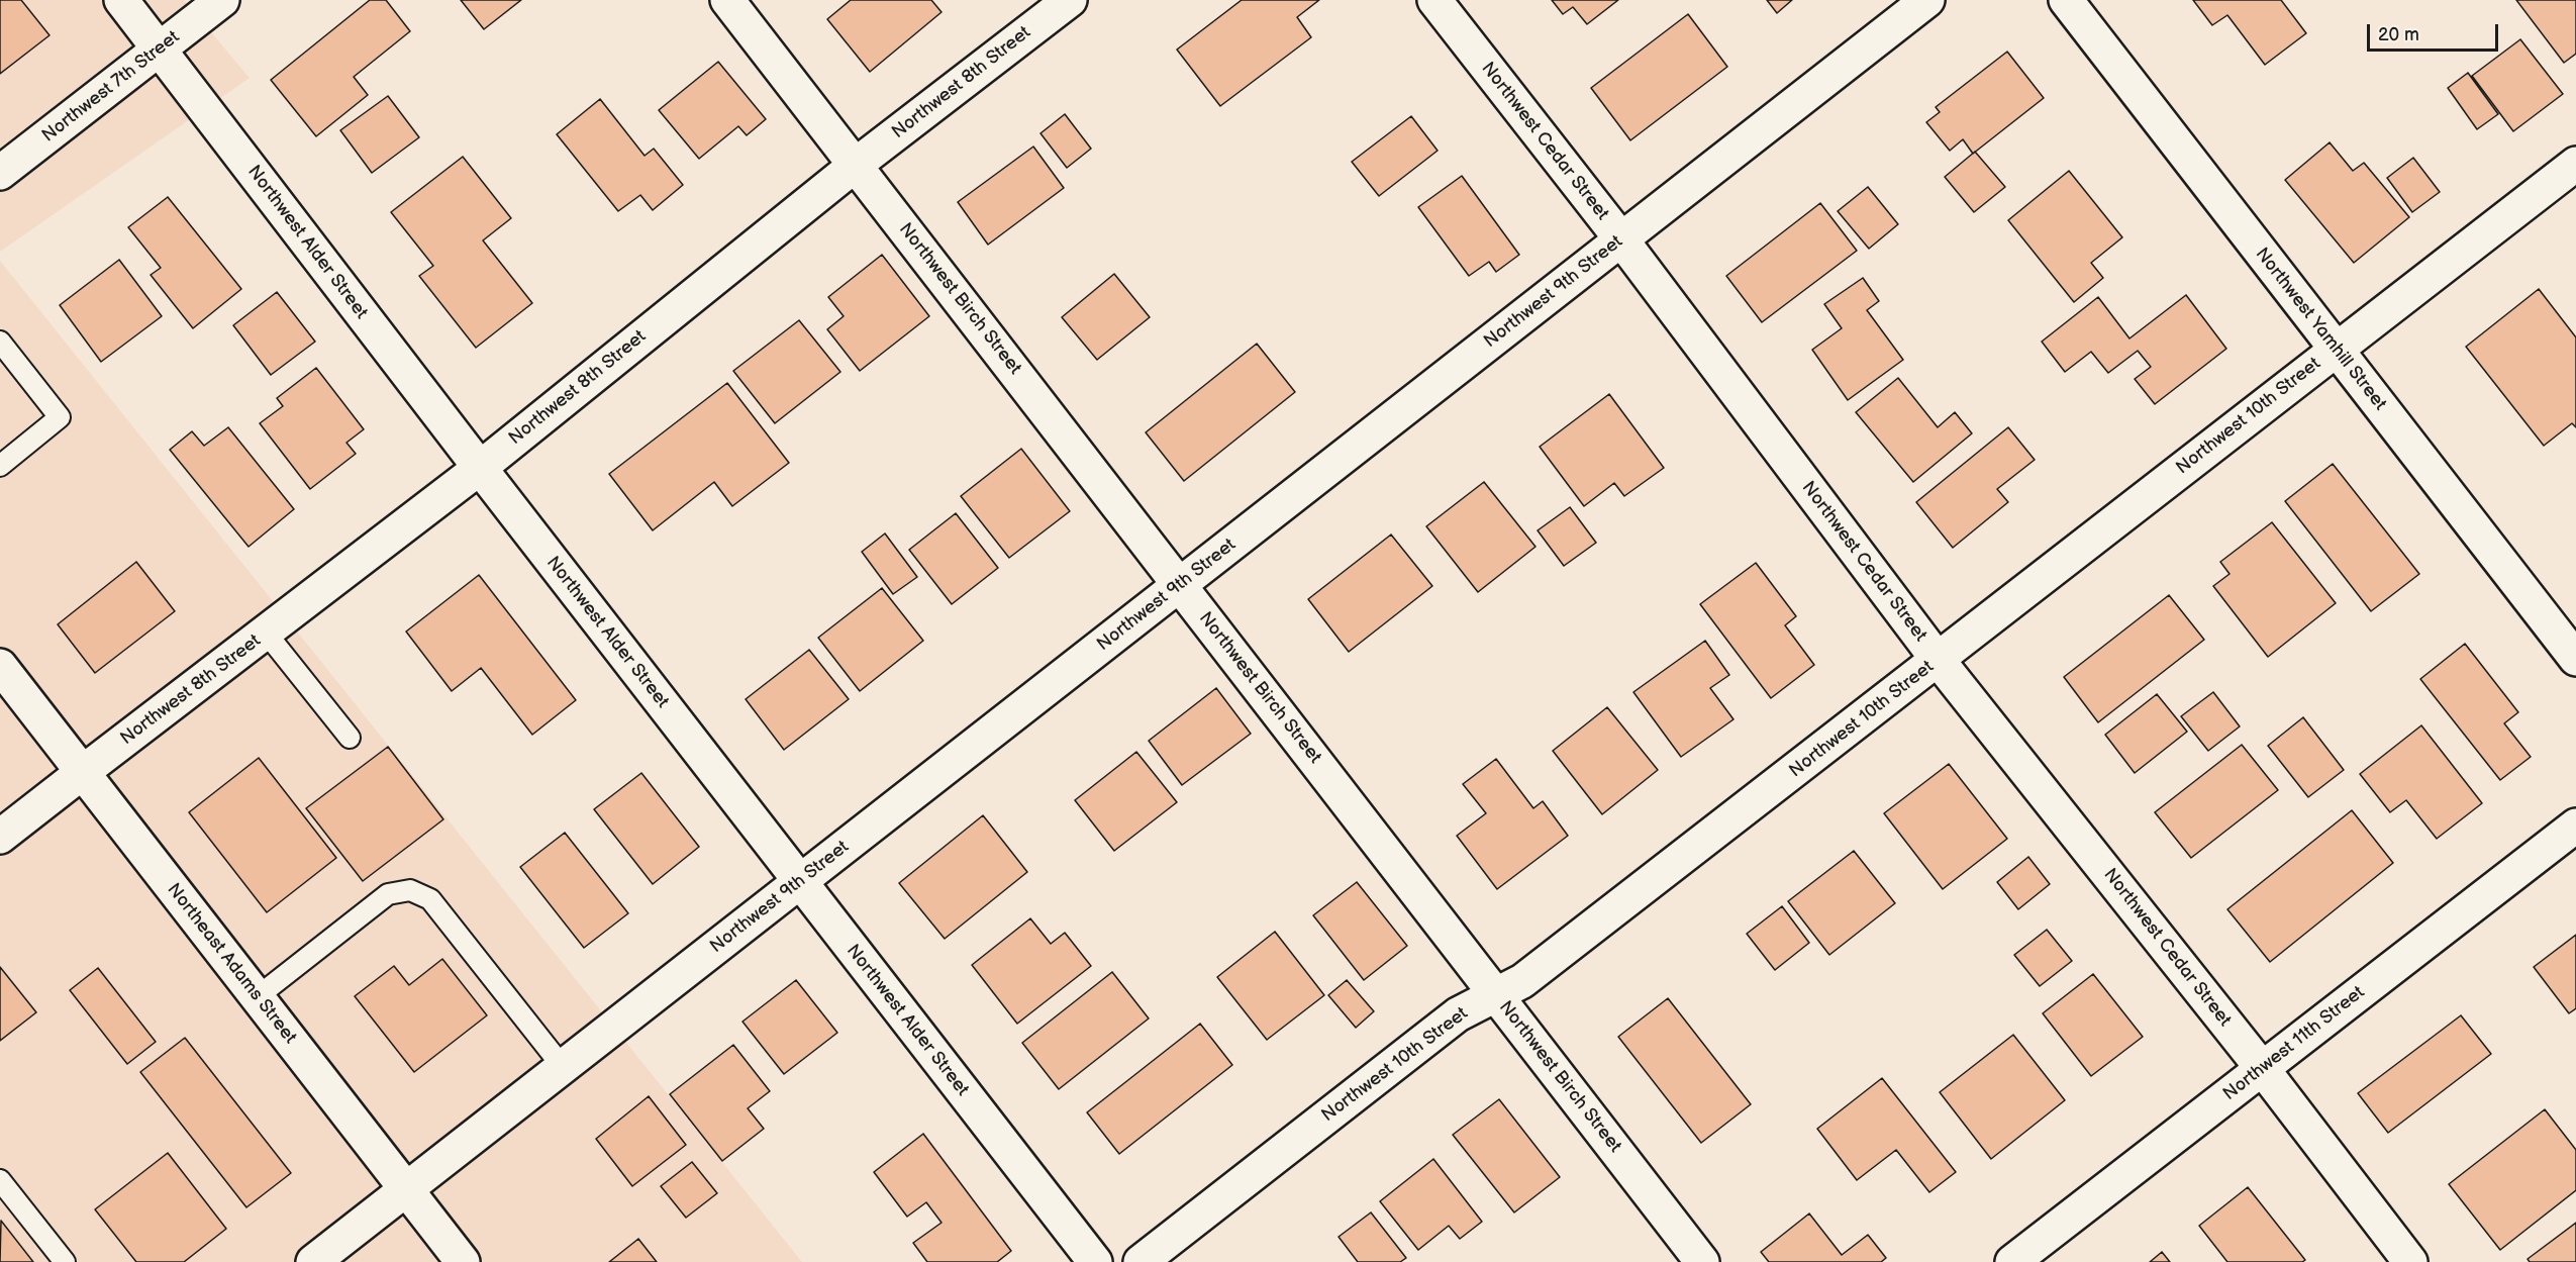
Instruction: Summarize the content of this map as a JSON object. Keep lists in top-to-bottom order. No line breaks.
{"streets":{"main road":["Northwest 8th Street","Northwest 7th Street","Northwest Cedar Street","Northwest Alder Street","Northwest 9th Street","Northwest Birch Street","Northwest Yamhill Street","Northwest 10th Street","Northeast Adams Street","Northwest 11th Street"]},"crossings":[["Northwest 8th Street","Northwest Alder Street"],["Northwest 8th Street","Northwest Birch Street"],["Northwest 8th Street","Northeast Adams Street"],["Northwest 7th Street","Northwest Alder Street"],["Northwest Cedar Street","Northwest 9th Street"],["Northwest Cedar Street","Northwest 10th Street"],["Northwest Cedar Street","Northwest 11th Street"],["Northwest Alder Street","Northwest 9th Street"],["Northwest 9th Street","Northwest Birch Street"],["Northwest 9th Street","Northeast Adams Street"],["Northwest Birch Street","Northwest 10th Street"],["Northwest Yamhill Street","Northwest 10th Street"]],"scale_bar":"20 m"}
